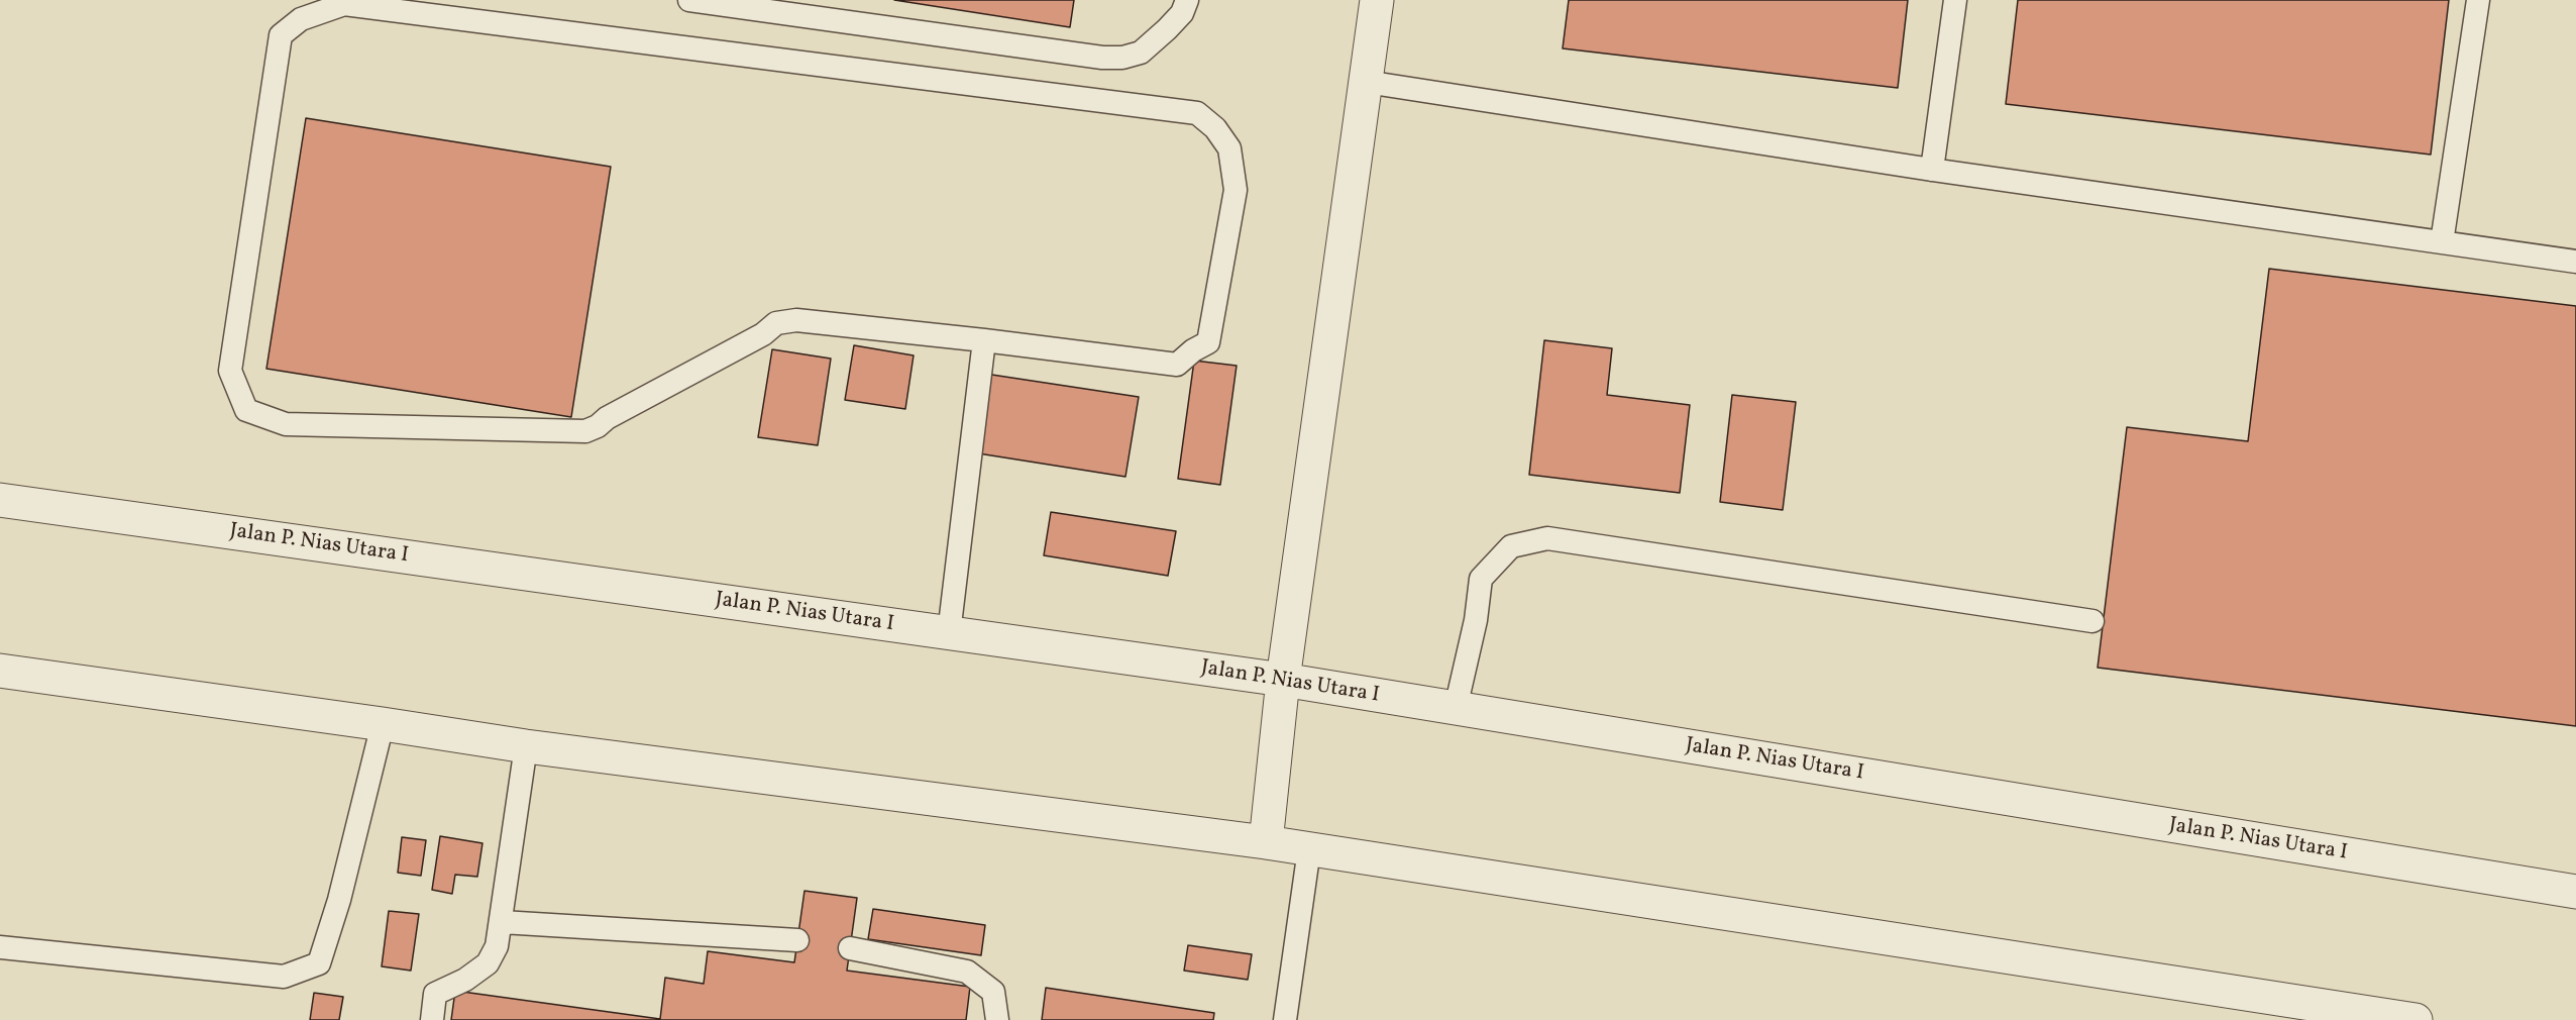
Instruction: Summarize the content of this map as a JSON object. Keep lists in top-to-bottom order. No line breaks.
{"streets":{"street":["Jalan P. Nias Utara I"]}}
